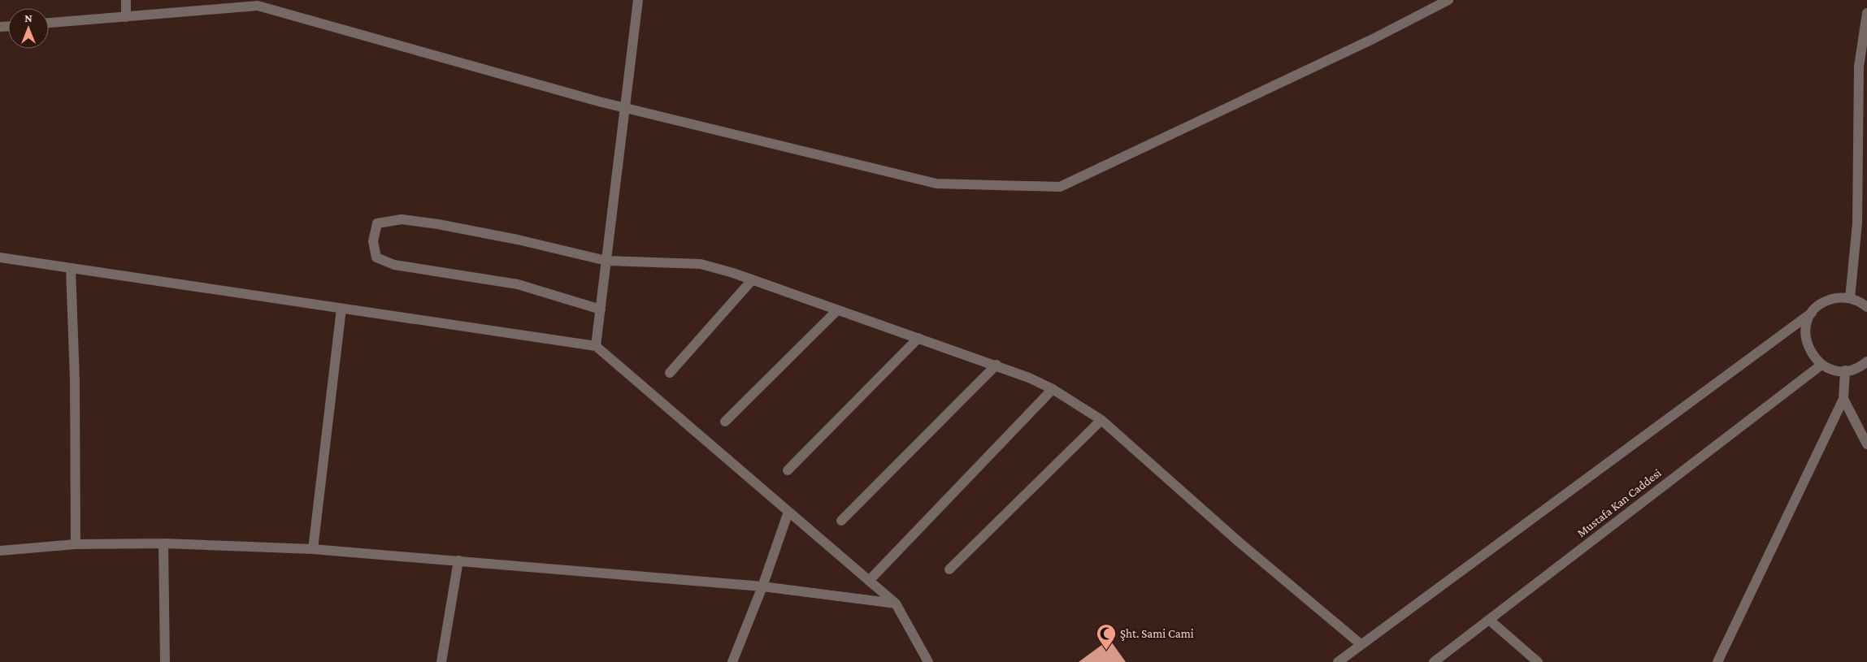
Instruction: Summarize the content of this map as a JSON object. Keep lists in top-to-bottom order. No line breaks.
{"streets":{"street":["Mustafa Kan Caddesi"]},"places":{"mosque":["Şht. Sami Cami"]},"north":"top"}
